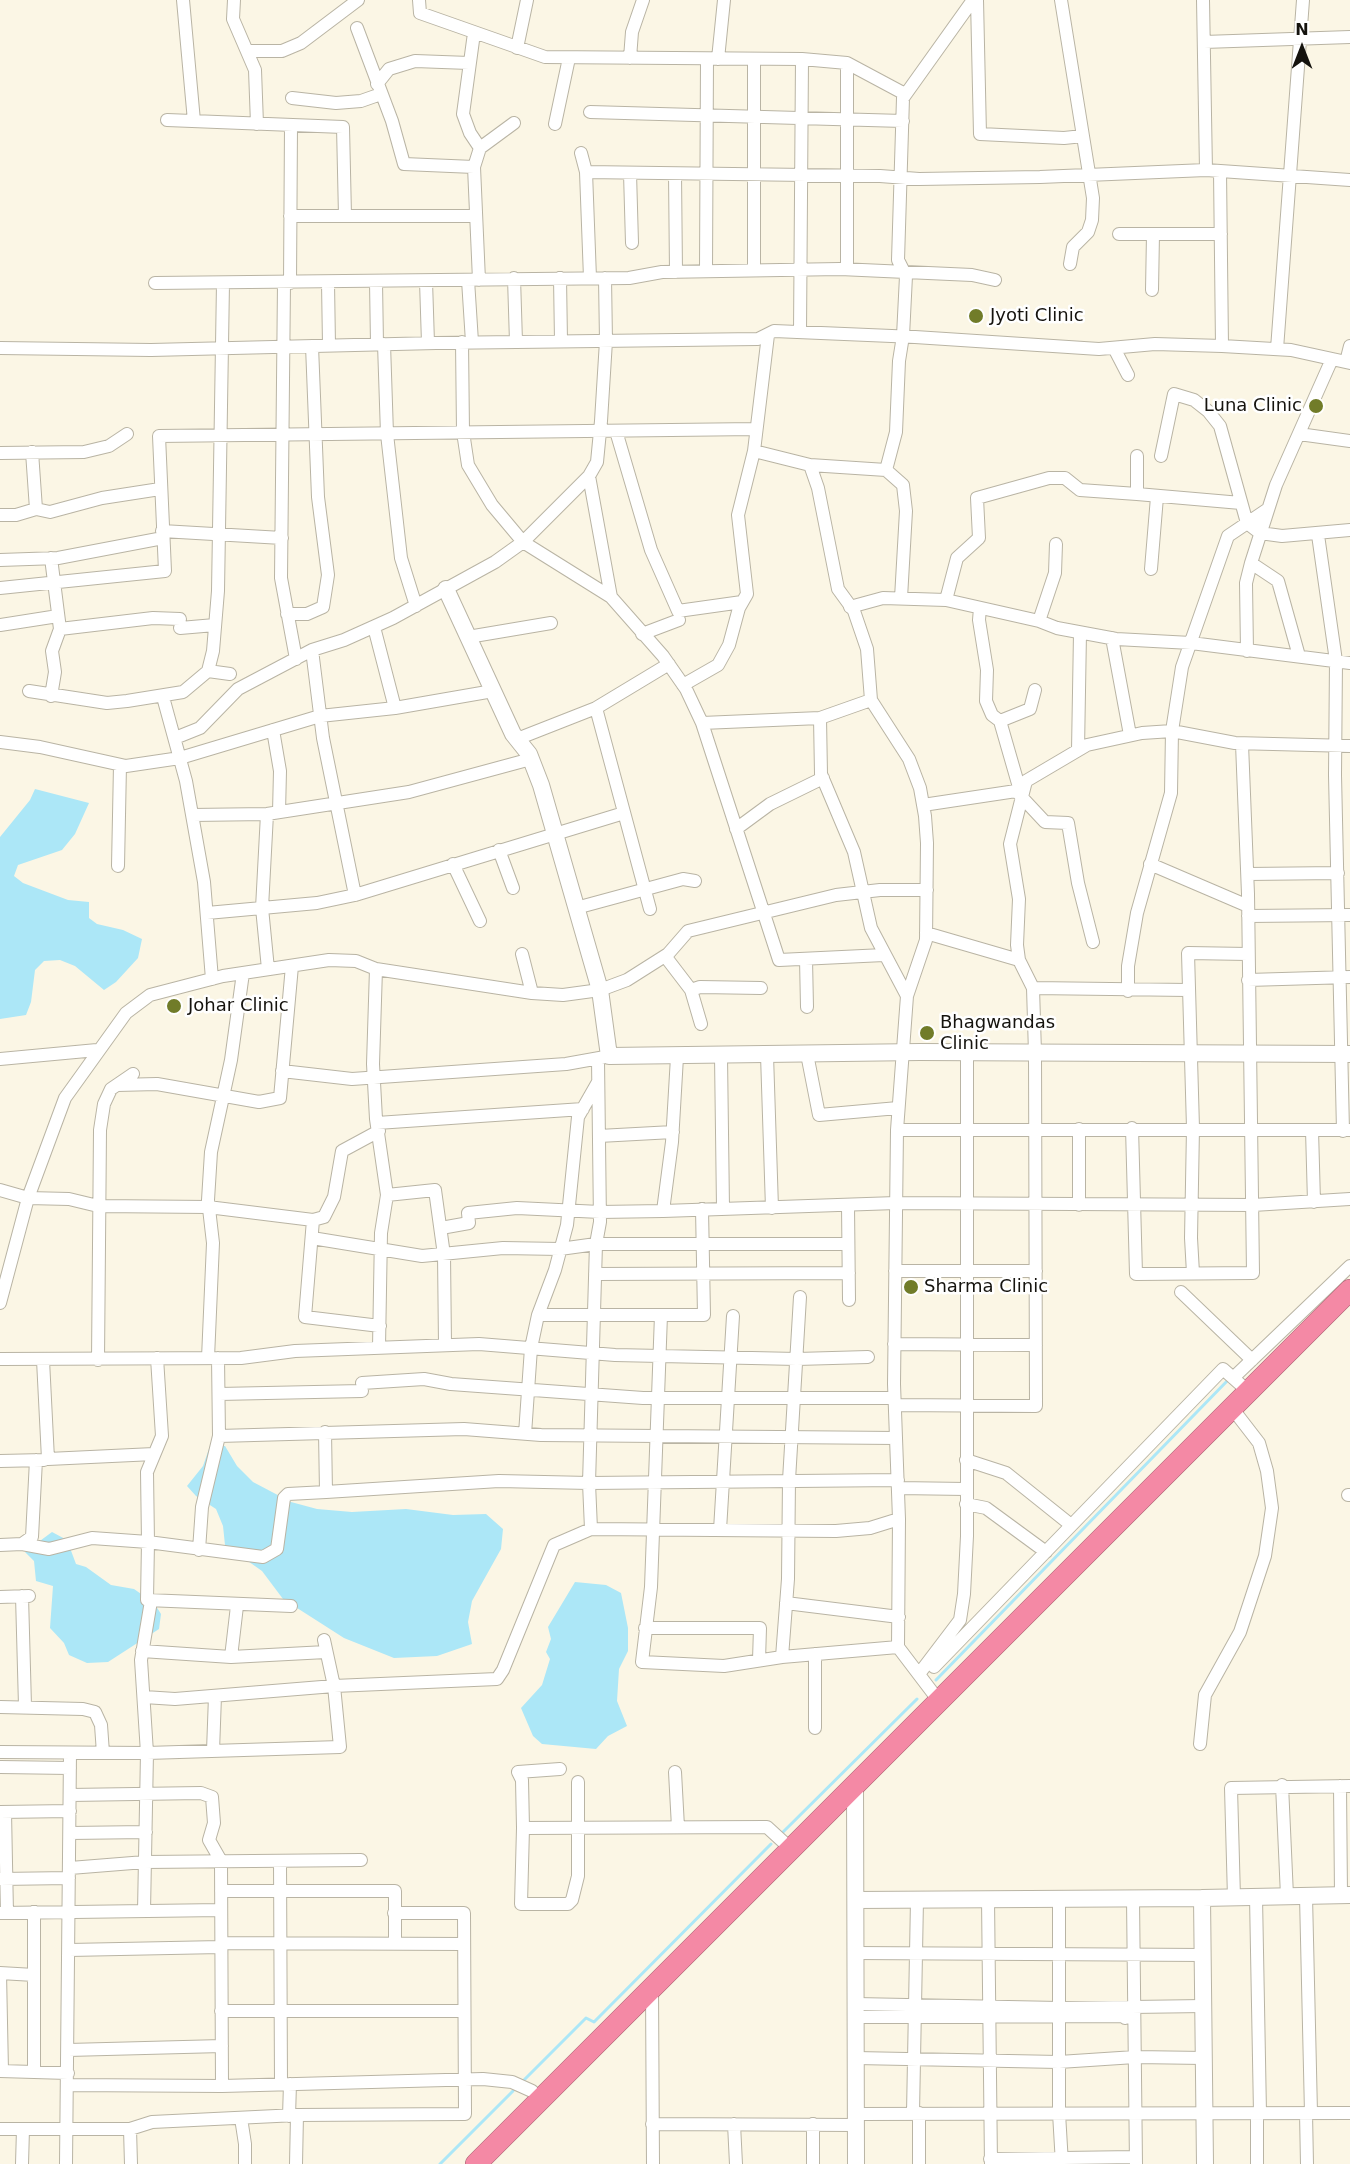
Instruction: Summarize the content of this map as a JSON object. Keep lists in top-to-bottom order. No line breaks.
{"places":["Jyoti Clinic","Luna Clinic","Johar Clinic","Bhagwandas Clinic","Sharma Clinic"],"north":"top"}
